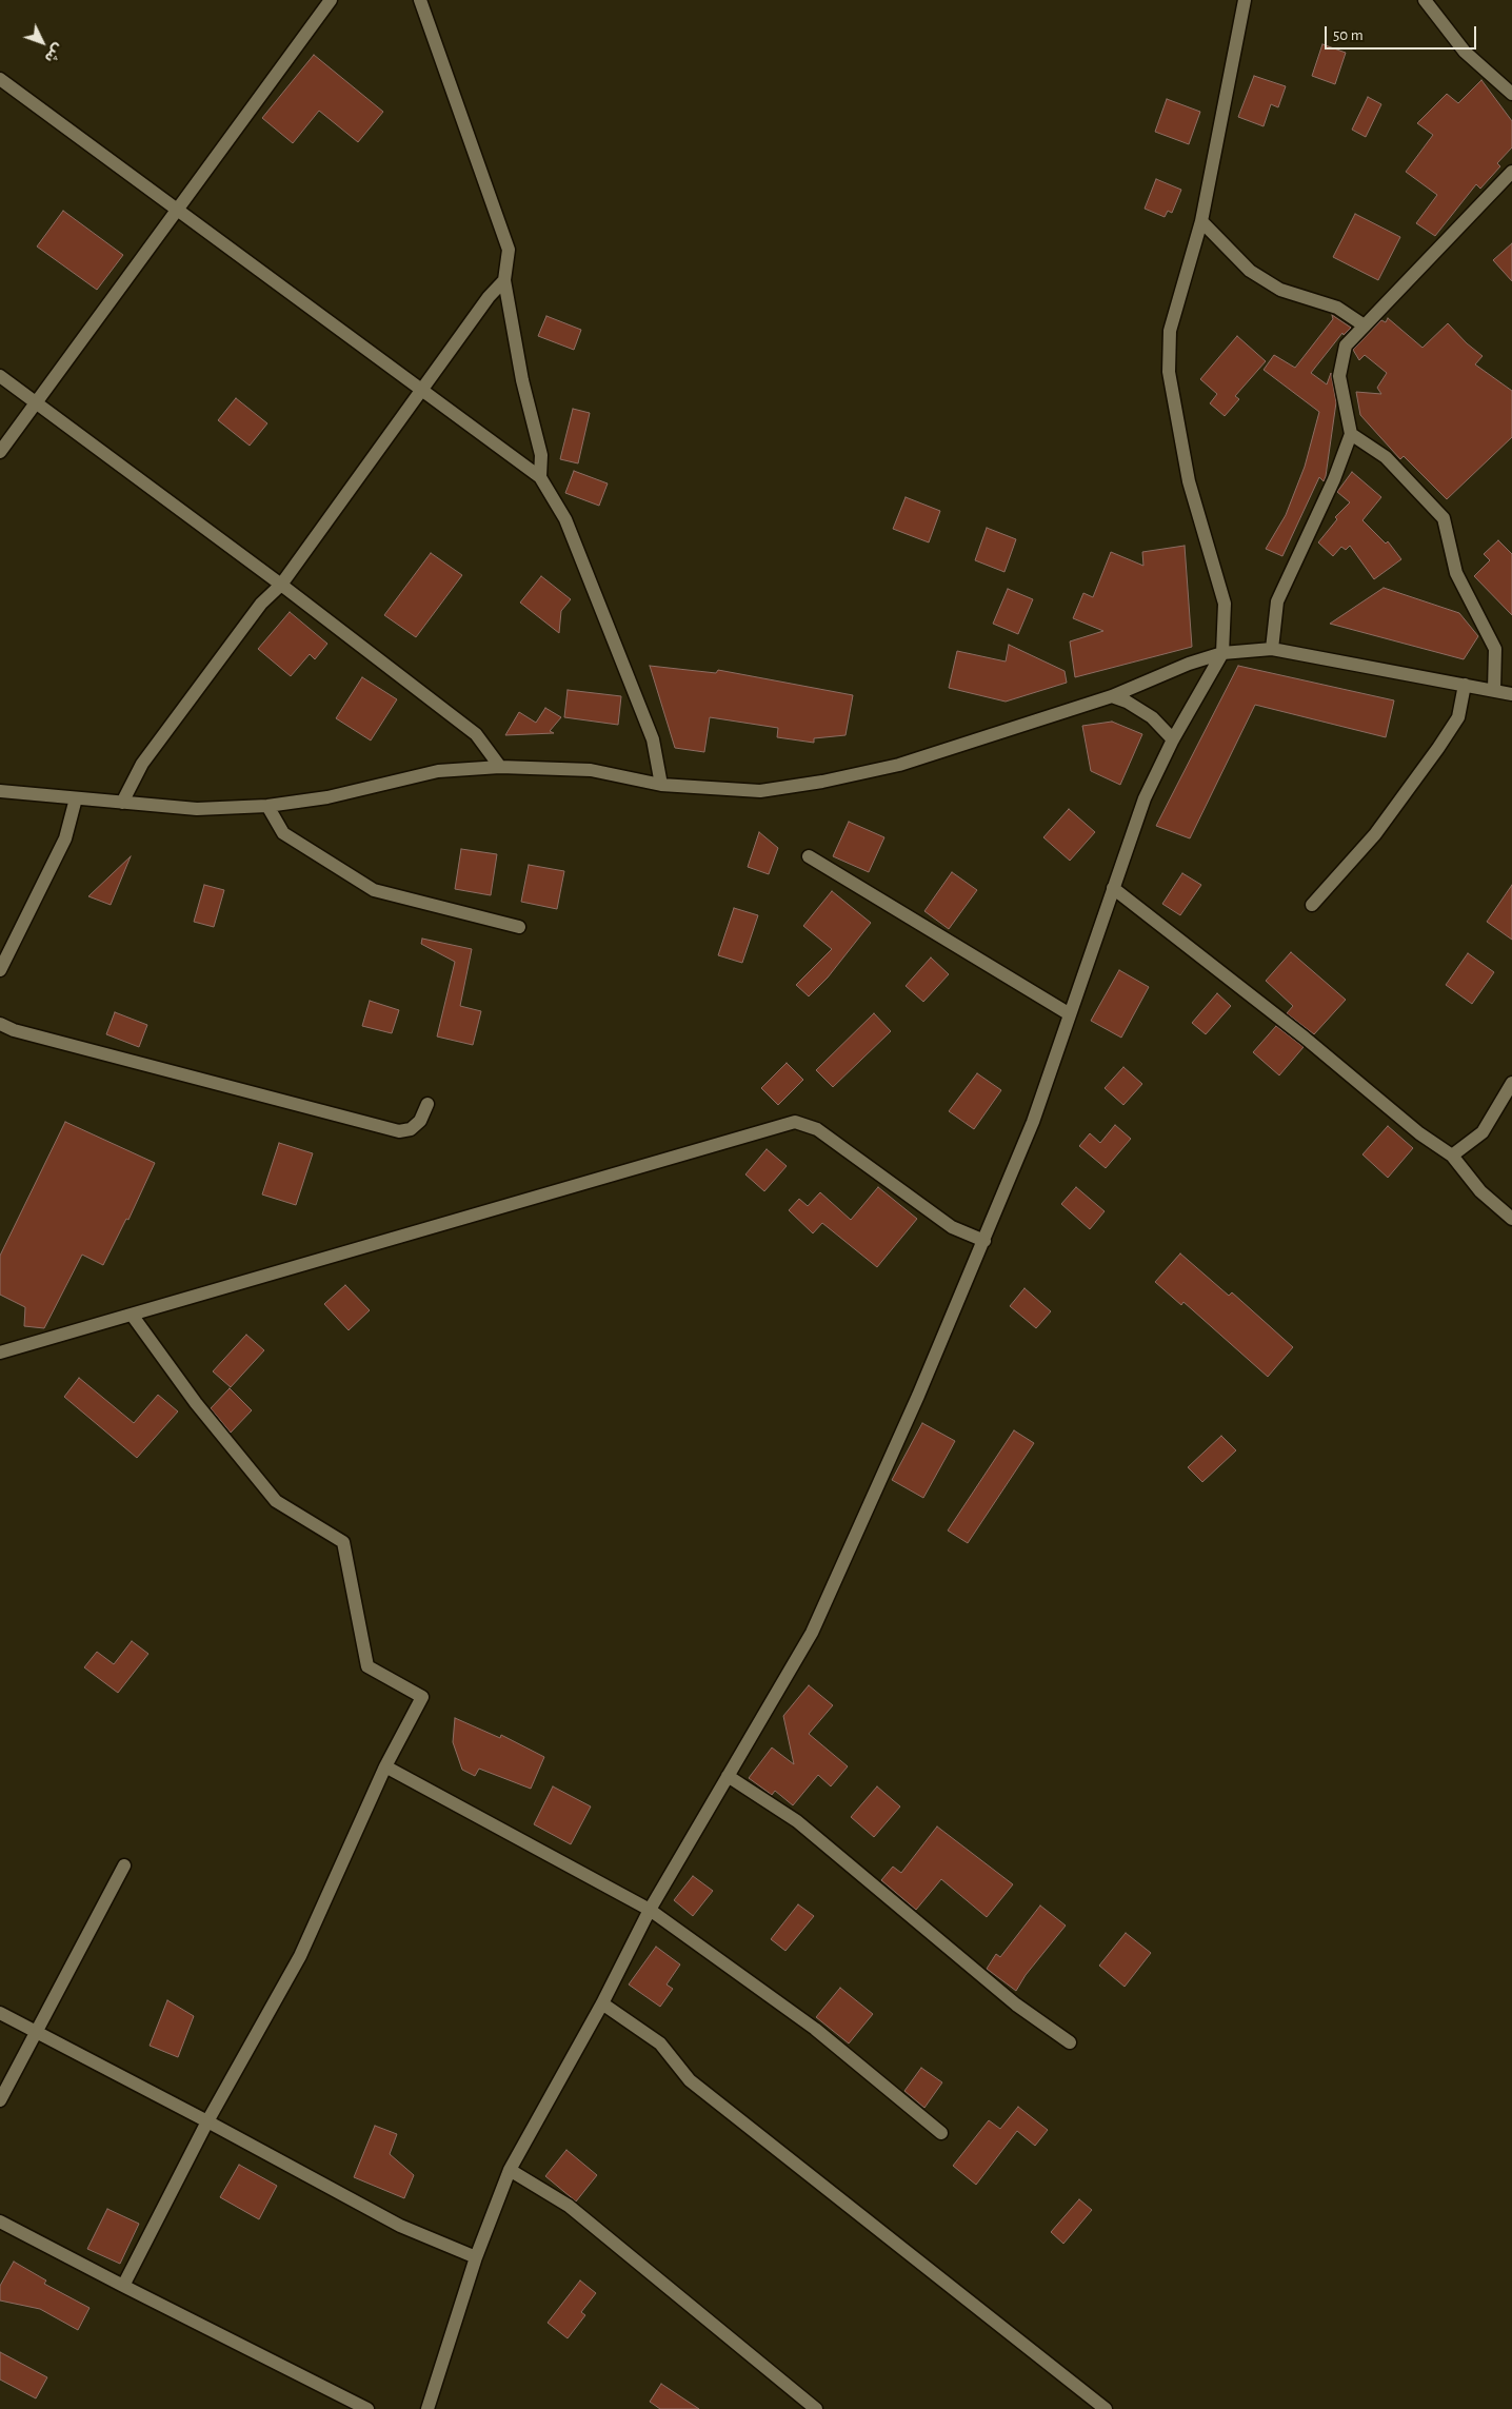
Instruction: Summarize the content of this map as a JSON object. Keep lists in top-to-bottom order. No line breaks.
{"scale_bar":"50 m","north":"bottom right"}
